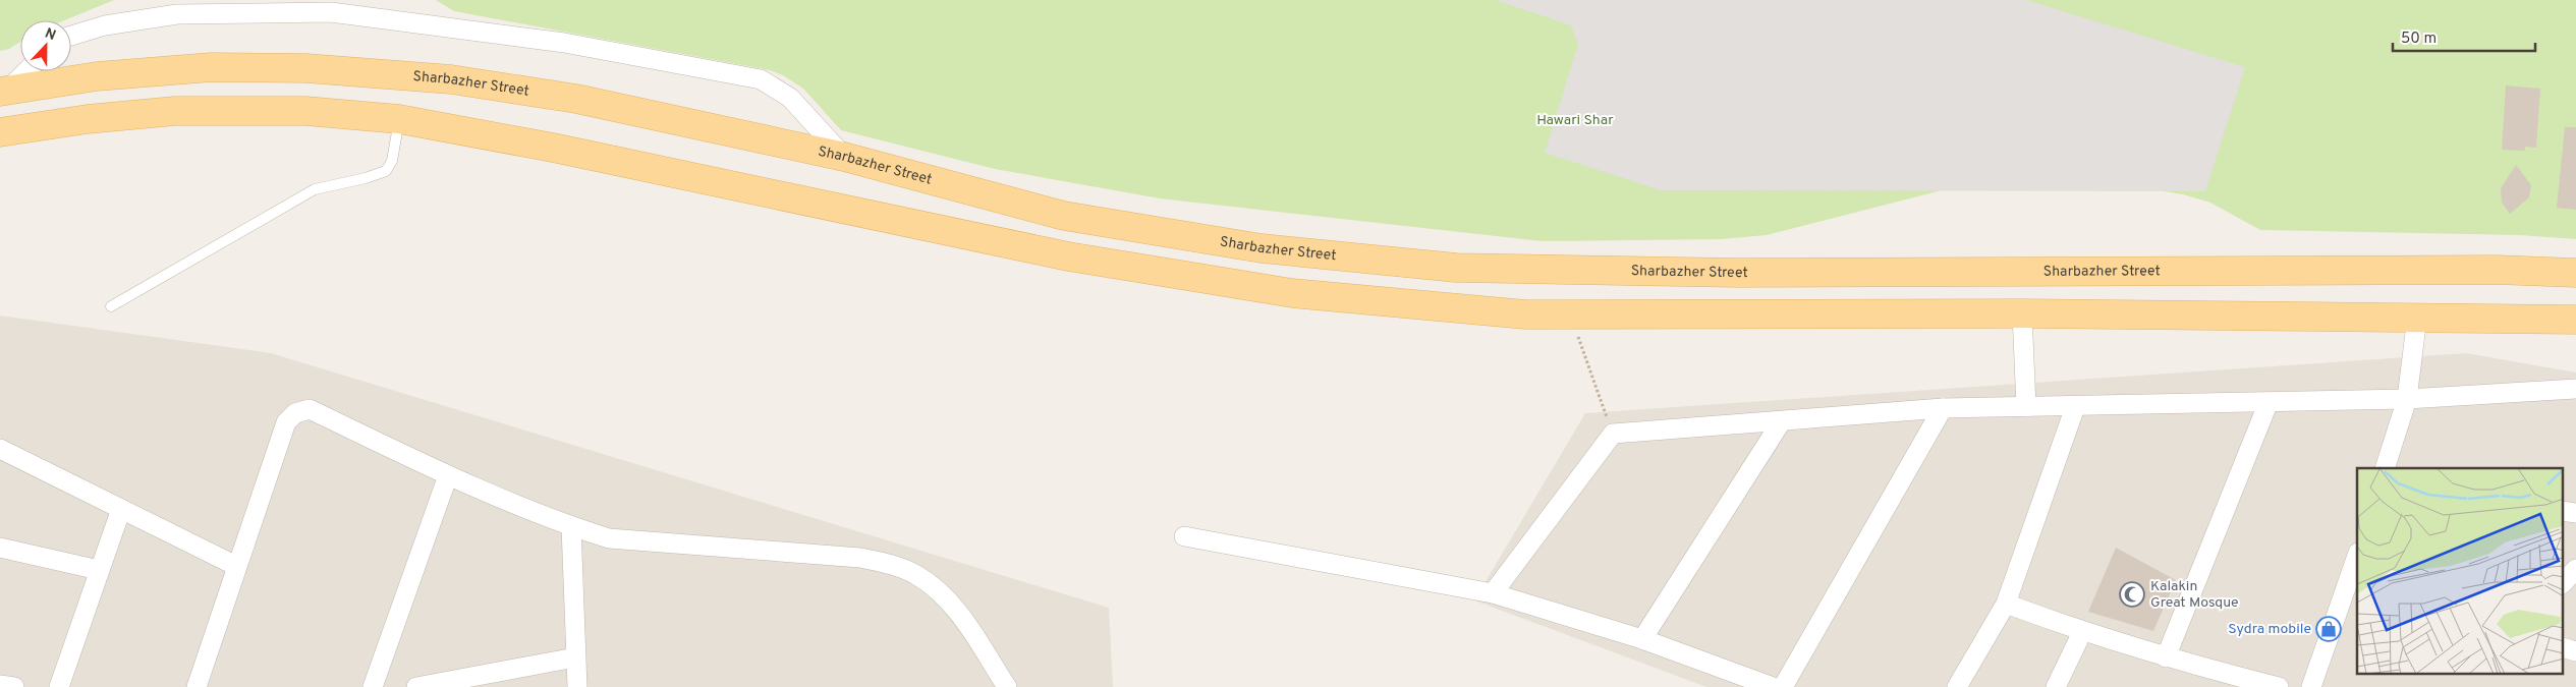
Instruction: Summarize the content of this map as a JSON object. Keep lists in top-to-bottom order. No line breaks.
{"streets":{"main road":["Sharbazher Street"]},"parks":["Hawari Shar"],"places":{"mosque":["Kalakin Great Mosque"],"shop":["Sydra mobile"]},"scale_bar":"50 m","north":"top"}
